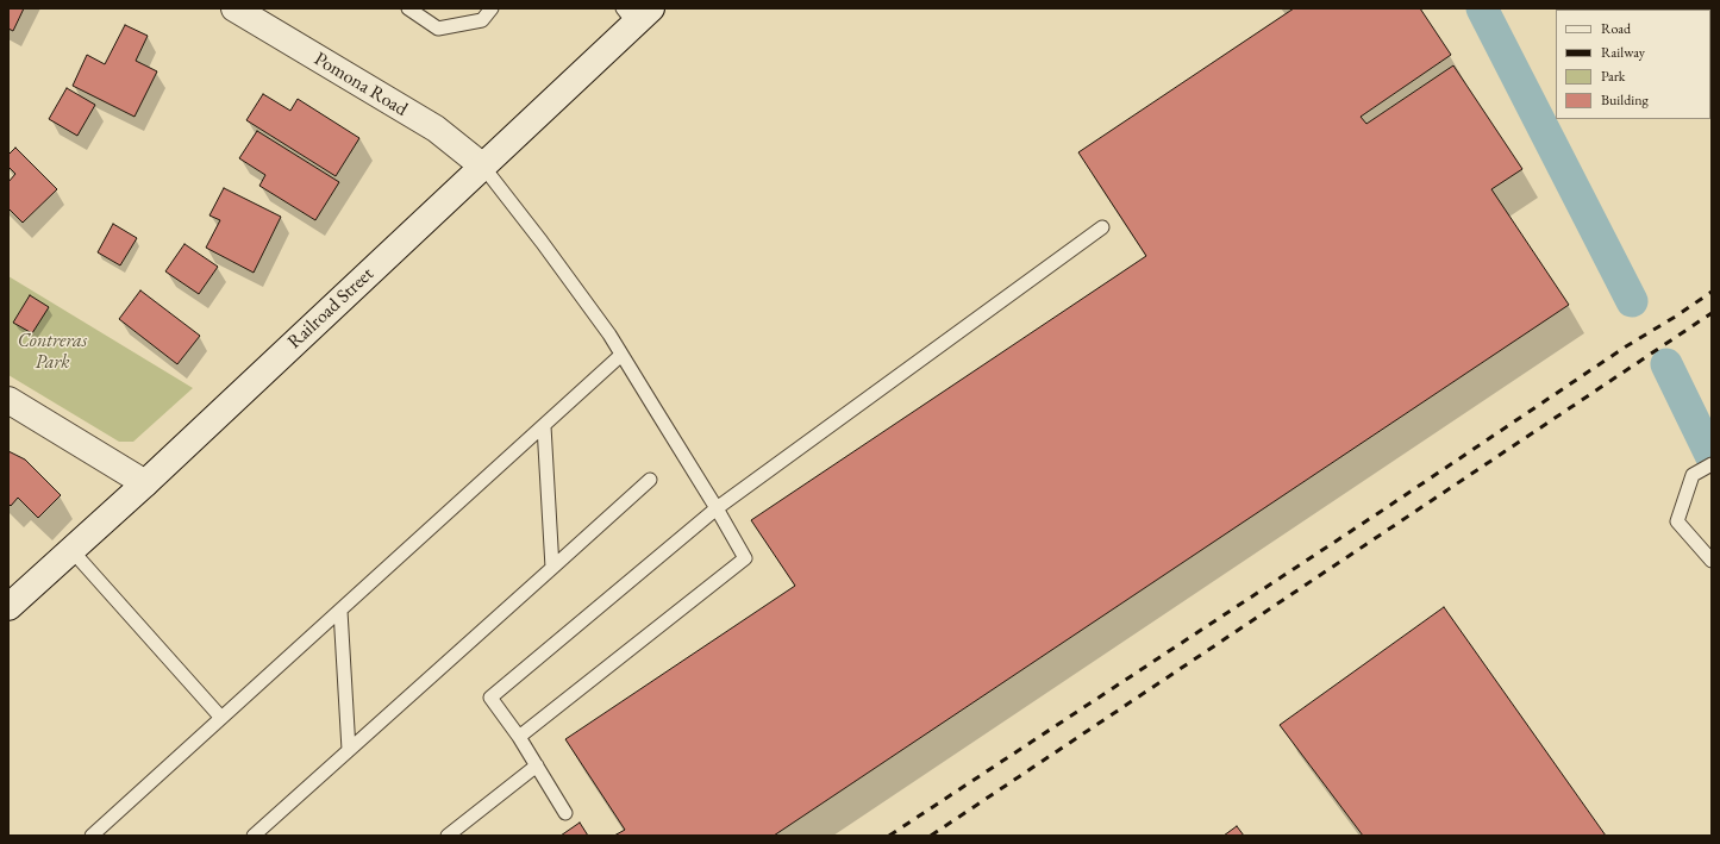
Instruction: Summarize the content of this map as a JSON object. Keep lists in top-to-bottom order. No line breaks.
{"streets":{"main road":["Pomona Road","Railroad Street"]},"crossings":[["Pomona Road","Railroad Street"]],"parks":["Contreras Park"],"legend":["Road","Railway","Park","Building"]}
